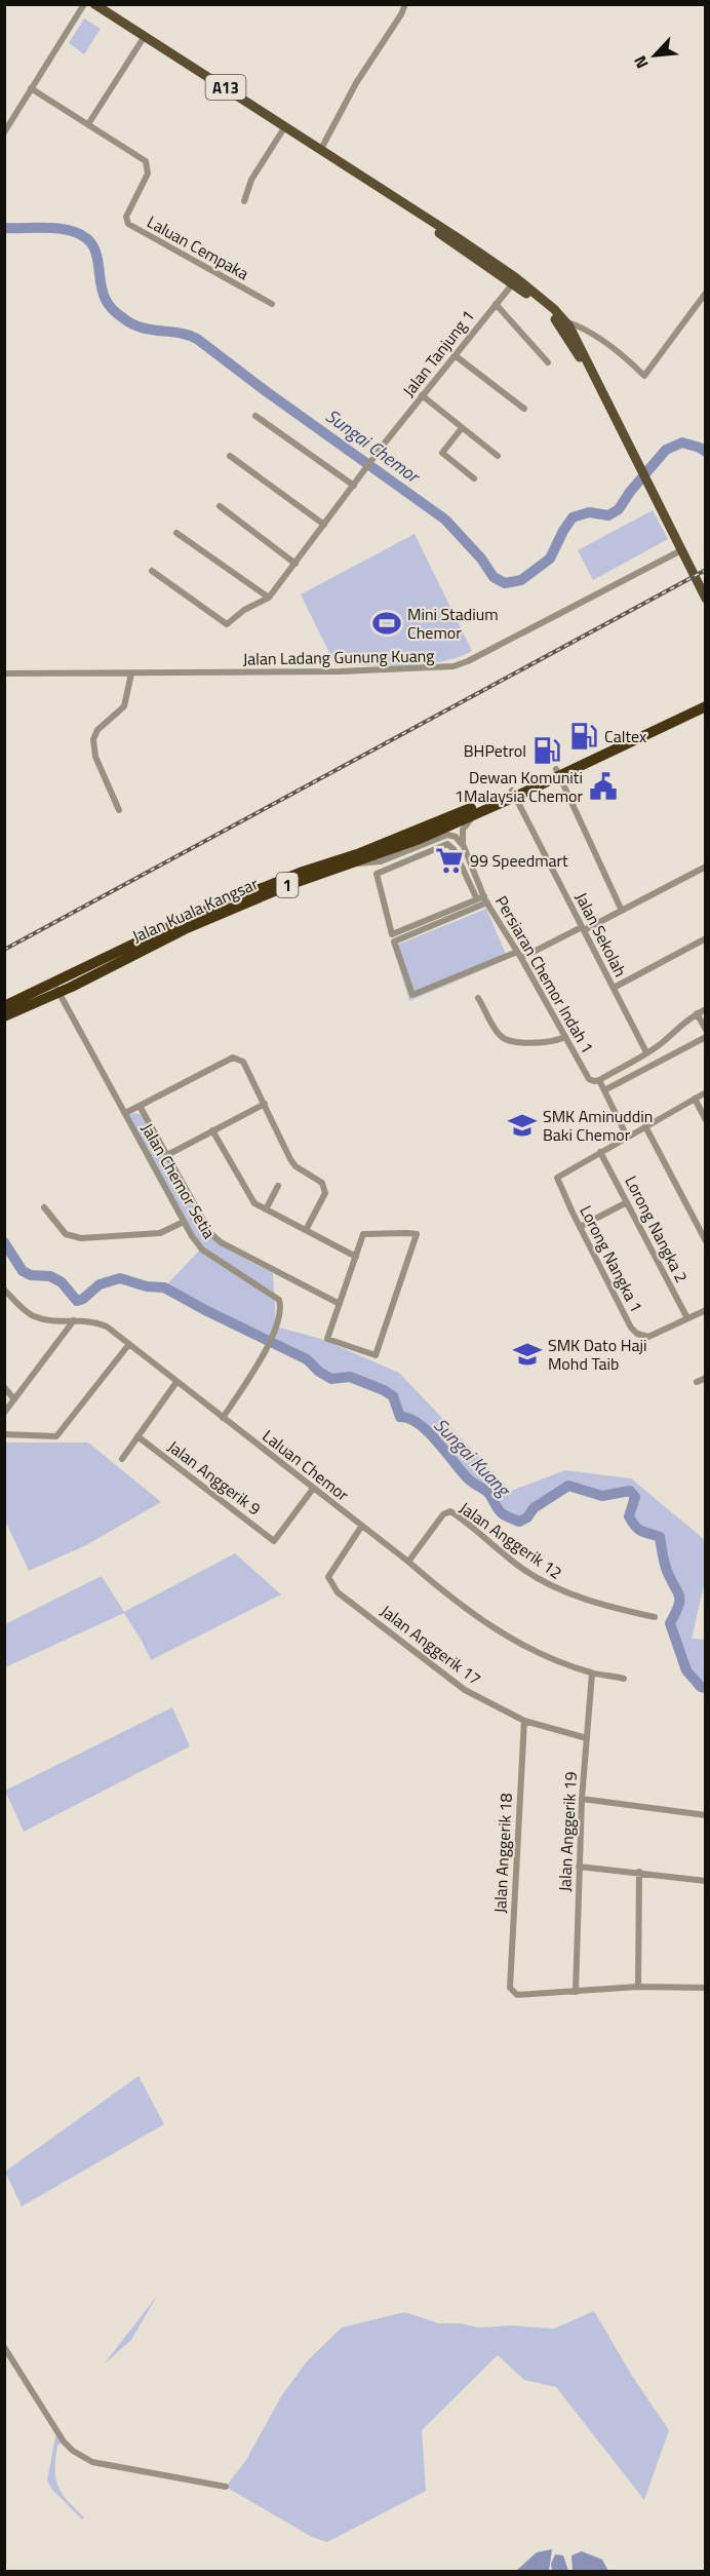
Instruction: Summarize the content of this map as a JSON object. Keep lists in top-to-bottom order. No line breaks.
{"streets":{"highway":["1","Jalan Kuala Kangsar"],"main road":["A13"],"street":["Laluan Cempaka","Jalan Tanjung 1","Jalan Ladang Gunung Kuang","Jalan Sekolah","Persiaran Chemor Indah 1","Jalan Chemor Setia","Lorong Nangka 2","Lorong Nangka 1","Laluan Chemor","Jalan Anggerik 9","Jalan Anggerik 12","Jalan Anggerik 17","Jalan Anggerik 19","Jalan Anggerik 18"]},"crossings":[["A13","Jalan Tanjung 1"],["A13","Jalan Ladang Gunung Kuang"],["Jalan Kuala Kangsar","Jalan Sekolah"],["Jalan Kuala Kangsar","Jalan Chemor Setia"],["Jalan Chemor Setia","Laluan Chemor"],["Lorong Nangka 2","Lorong Nangka 1"],["Laluan Chemor","Jalan Anggerik 9"],["Laluan Chemor","Jalan Anggerik 12"],["Laluan Chemor","Jalan Anggerik 17"],["Laluan Chemor","Jalan Anggerik 19"],["Jalan Anggerik 17","Jalan Anggerik 19"],["Jalan Anggerik 17","Jalan Anggerik 18"],["Jalan Anggerik 19","Jalan Anggerik 18"]],"water":["Sungai Chemor","Sungai Kuang"],"places":{"sports":["Mini Stadium Chemor"],"fuel station":["Caltex","BHPetrol"],"public building":["Dewan Komuniti 1Malaysia Chemor"],"supermarket":["99 Speedmart"],"school or university":["SMK Aminuddin Baki Chemor","SMK Dato Haji Mohd Taib"]},"north":"bottom left"}
